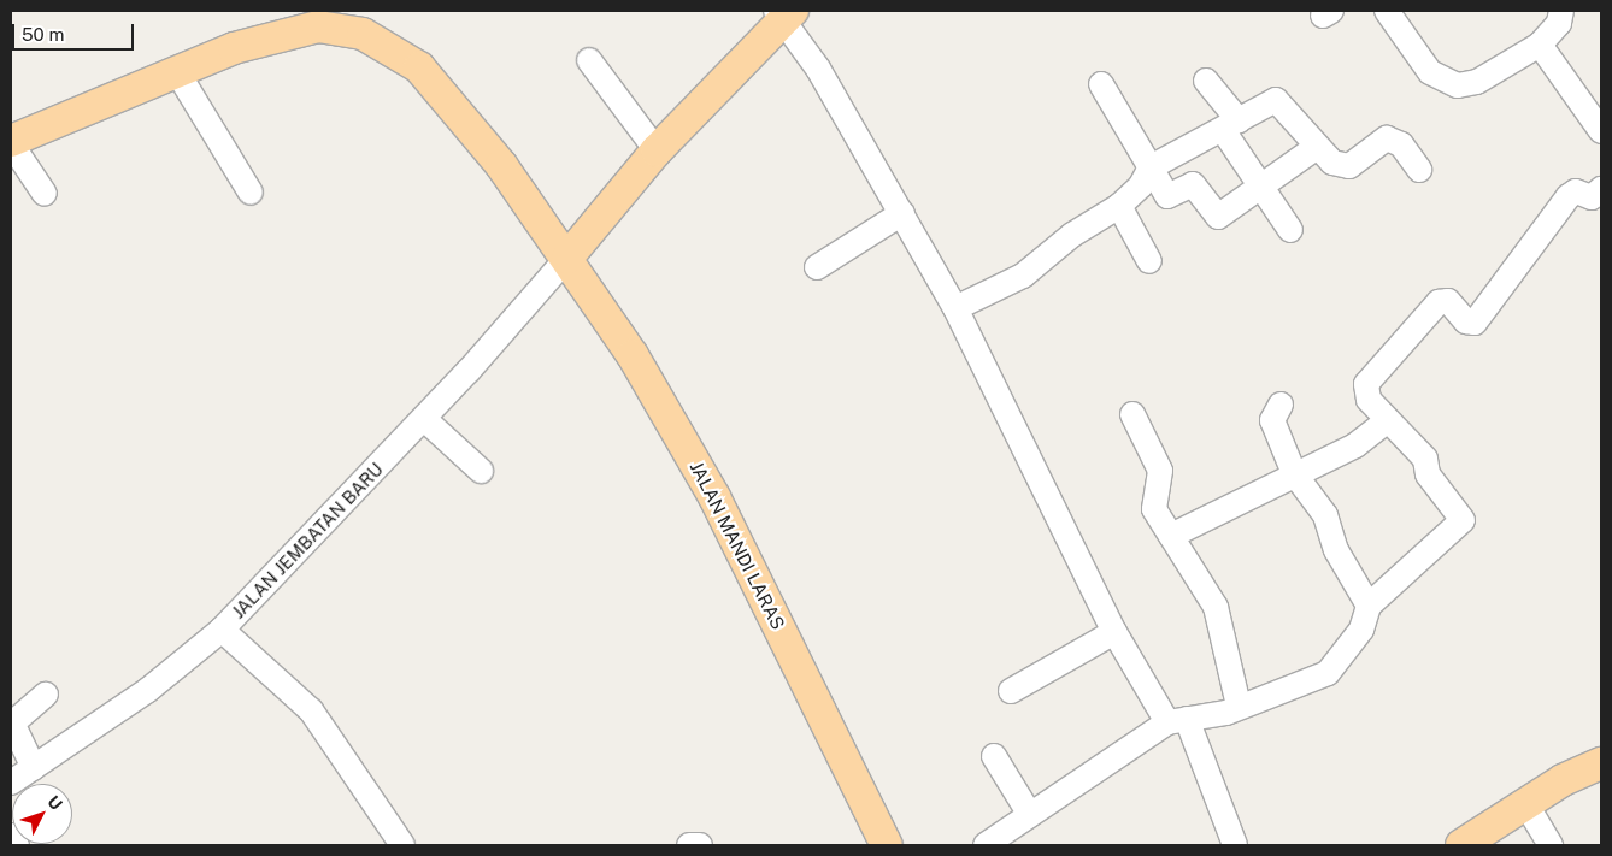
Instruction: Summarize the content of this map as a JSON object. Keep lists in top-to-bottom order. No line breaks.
{"streets":{"main road":["JALAN MANDI LARAS"],"street":["JALAN JEMBATAN BARU"]},"crossings":[["JALAN JEMBATAN BARU","JALAN MANDI LARAS"]],"scale_bar":"50 m","north":"top right"}
